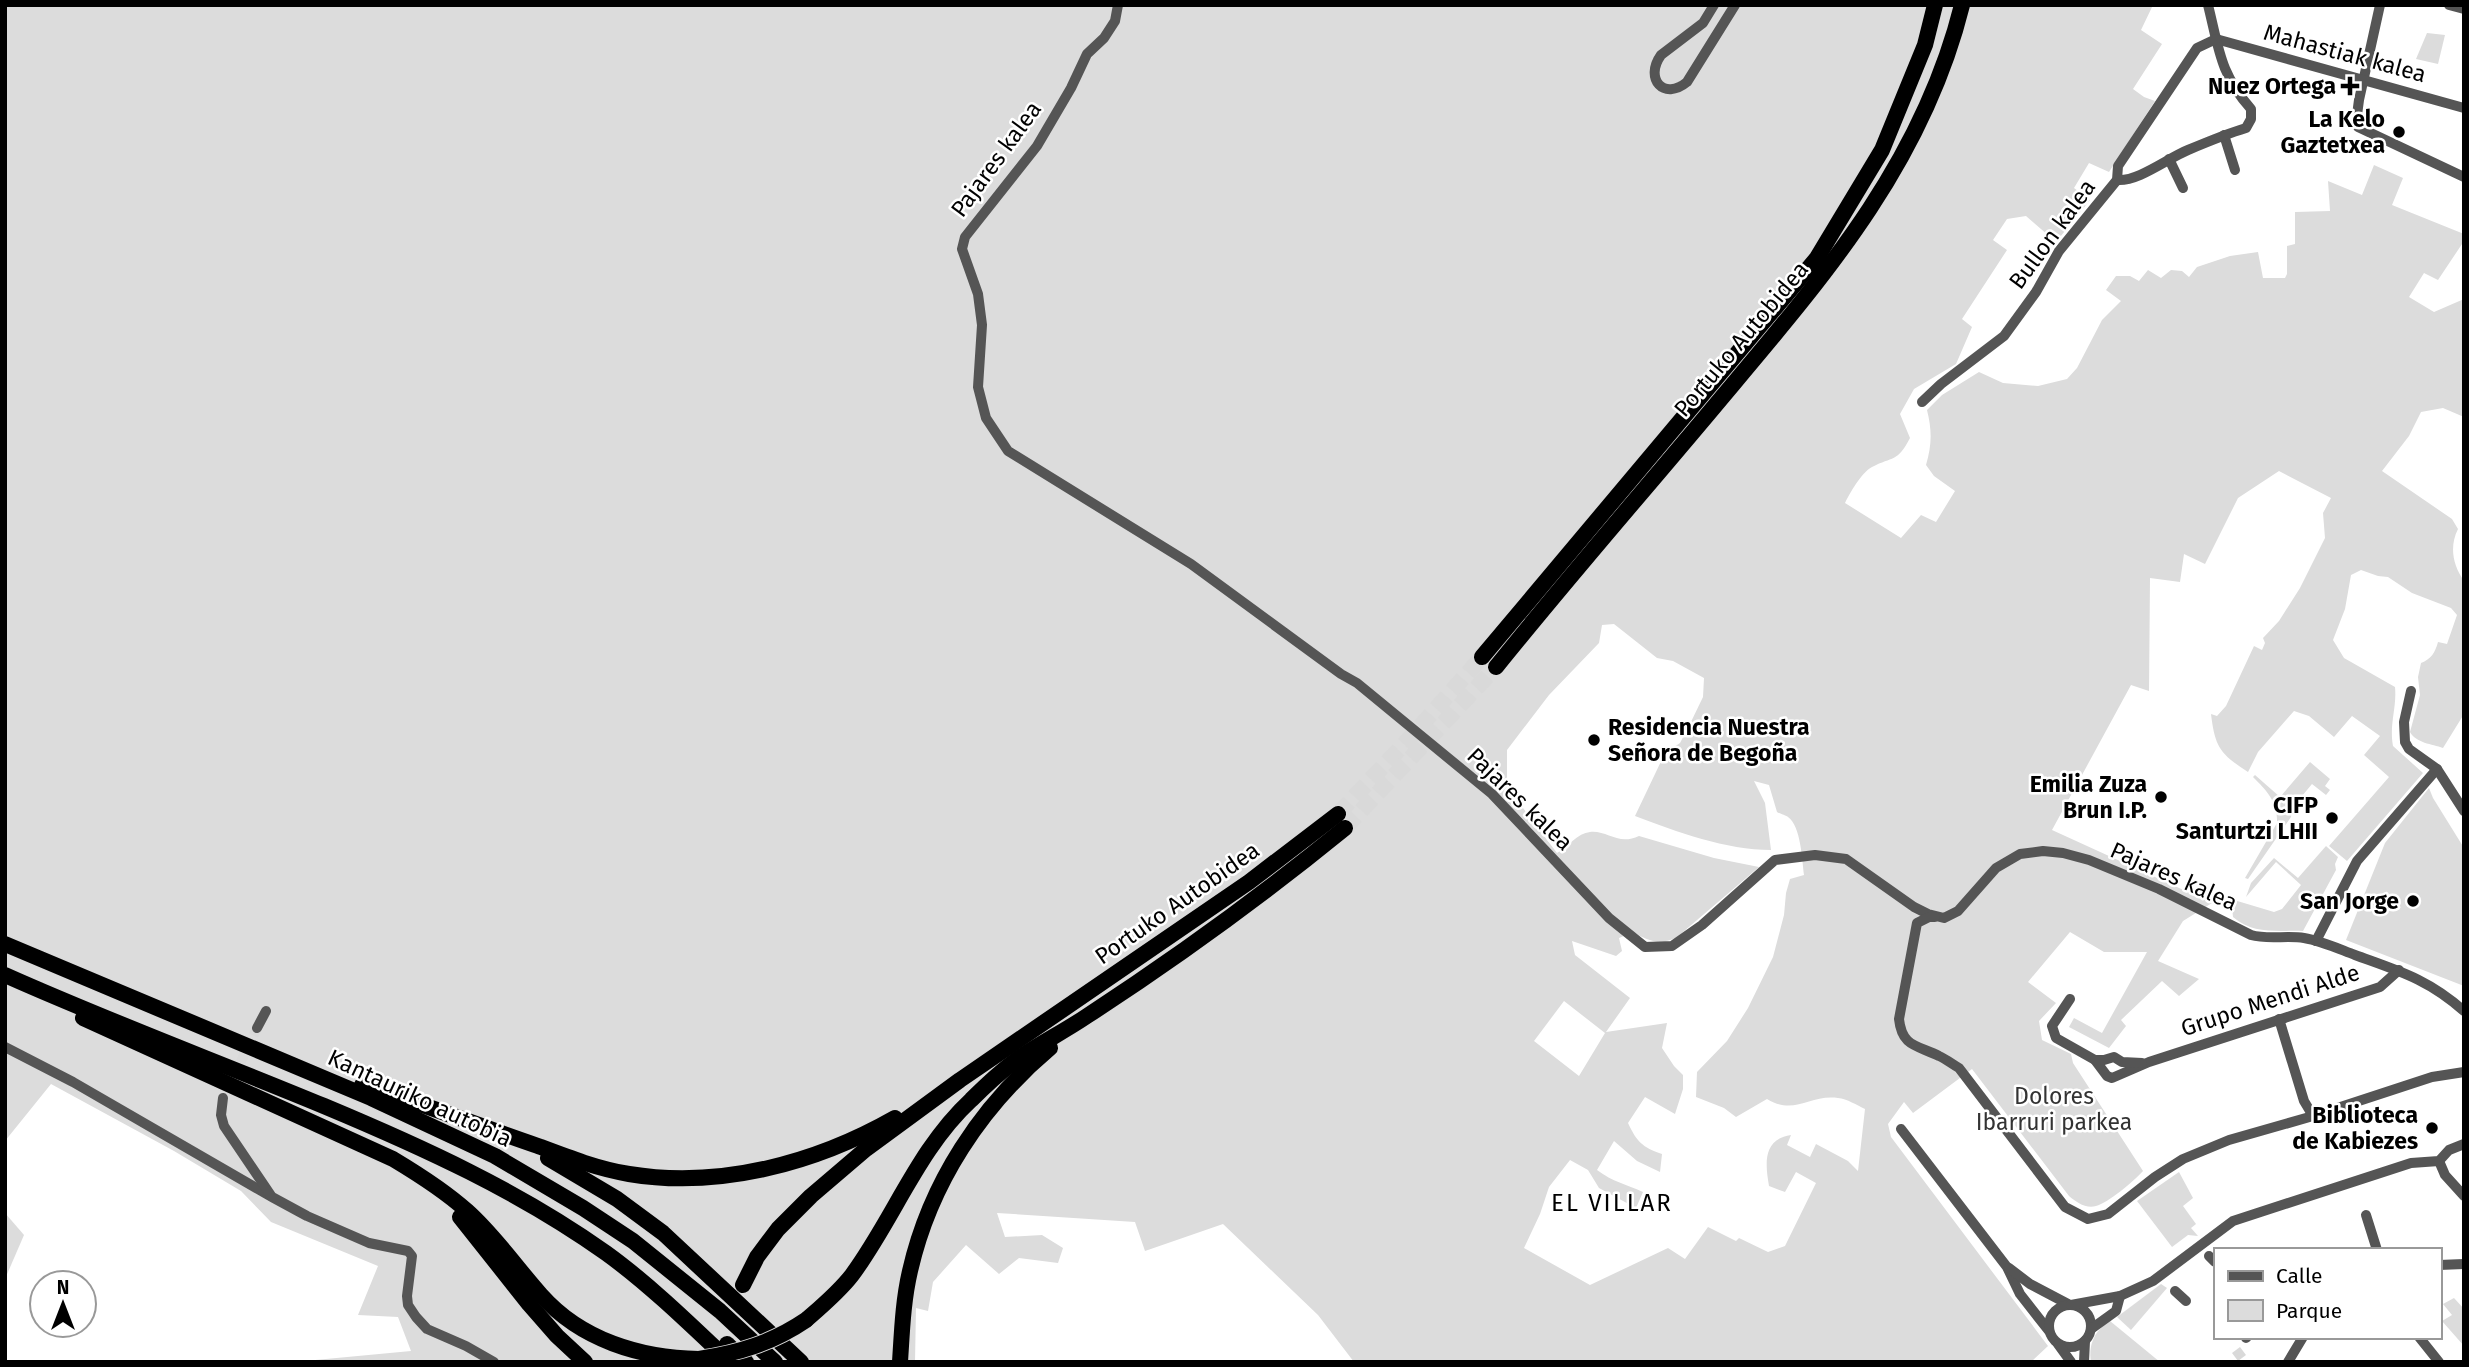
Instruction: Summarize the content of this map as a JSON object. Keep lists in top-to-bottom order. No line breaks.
{"streets":{"highway":["Portuko Autobidea","Kantauriko autobia"],"street":["Mahastiak kalea","Pajares kalea","Bullon kalea","Grupo Mendi Alde"]},"crossings":[["Mahastiak kalea","Bullon kalea"],["Pajares kalea","Grupo Mendi Alde"]],"districts":["EL VILLAR"],"parks":["Dolores Ibarruri parkea"],"places":{"health":["Nuez Ortega"],"other":["La Kelo Gaztetxea","Residencia Nuestra Señora de Begoña","Emilia Zuza Brun I.P.","CIFP Santurtzi LHII","San Jorge","Biblioteca de Kabiezes"]},"legend":["Calle","Parque"],"north":"top"}
